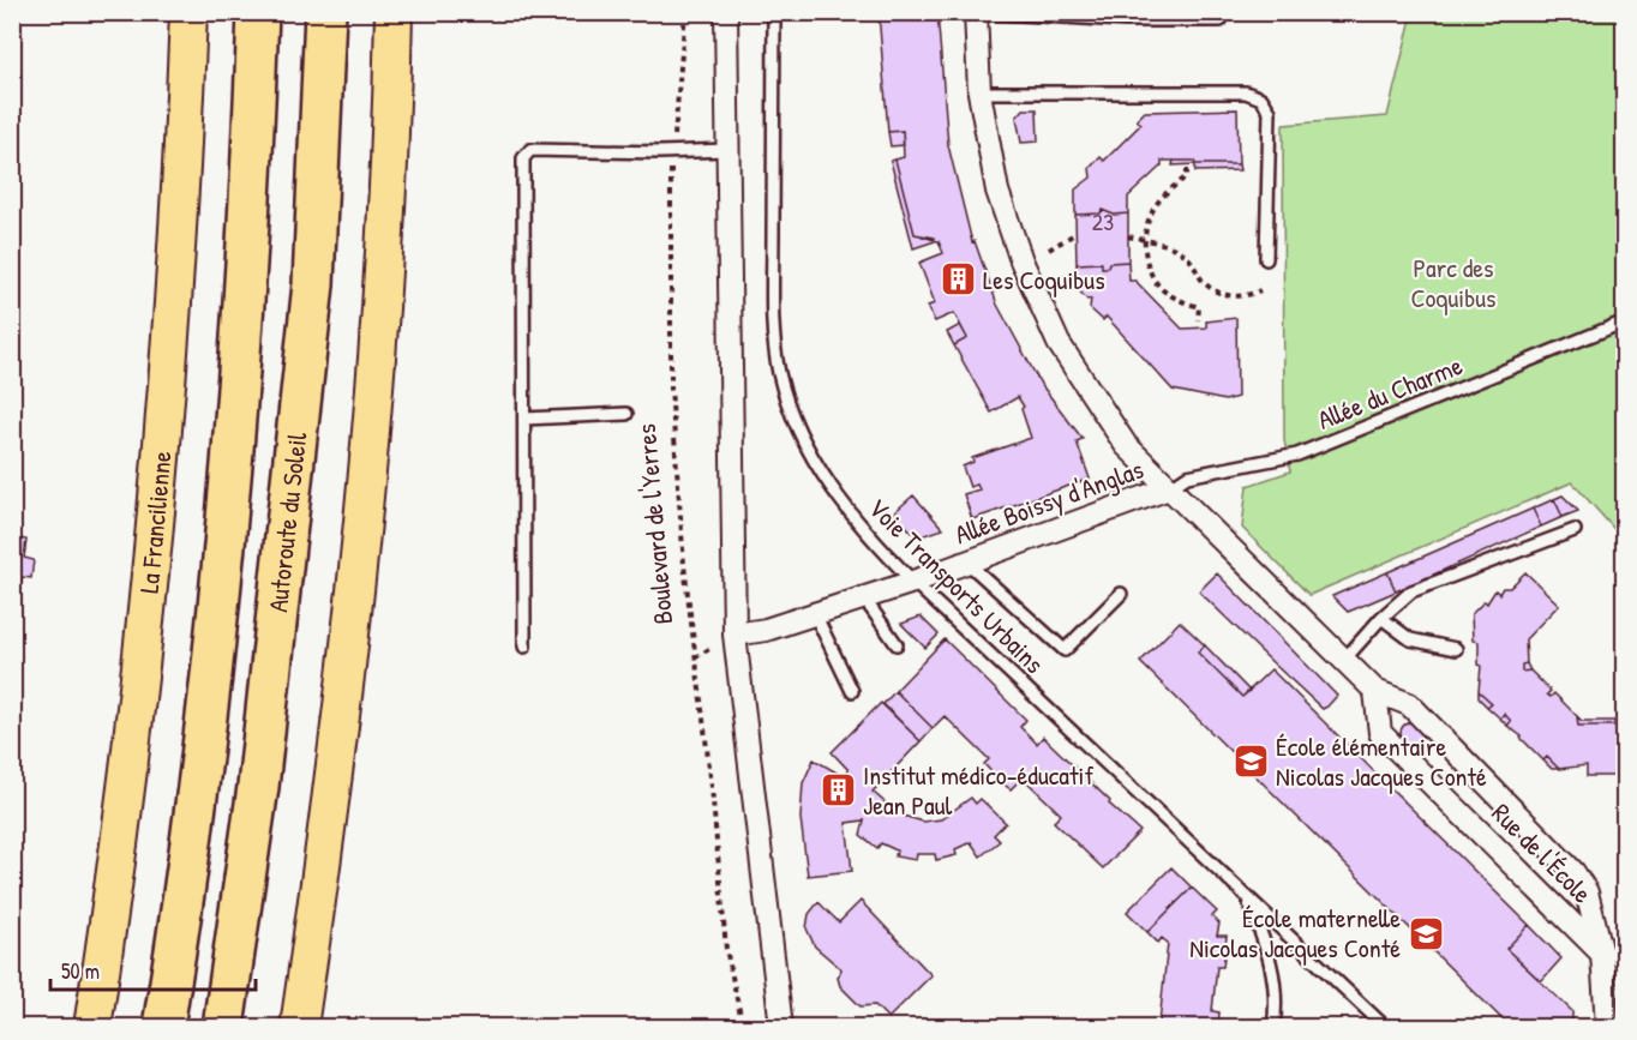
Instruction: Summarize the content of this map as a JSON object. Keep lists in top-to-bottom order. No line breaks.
{"streets":{"highway":["Autoroute du Soleil","La Francilienne"],"street":["Allée Boissy d'Anglas","Rue de l'École"],"lane":["Allée du Charme","Voie Transports Urbains"],"path":["Boulevard de l'Yerres"]},"crossings":[["Allée du Charme","Allée Boissy d'Anglas"],["Allée du Charme","Rue de l'École"],["Allée Boissy d'Anglas","Voie Transports Urbains"],["Allée Boissy d'Anglas","Rue de l'École"]],"parks":["Parc des Coquibus"],"places":{"building":["Les Coquibus","Institut médico-éducatif Jean Paul"],"school or university":["École élémentaire Nicolas Jacques Conté","École maternelle Nicolas Jacques Conté"]},"house_numbers":["23"],"scale_bar":"50 m"}
